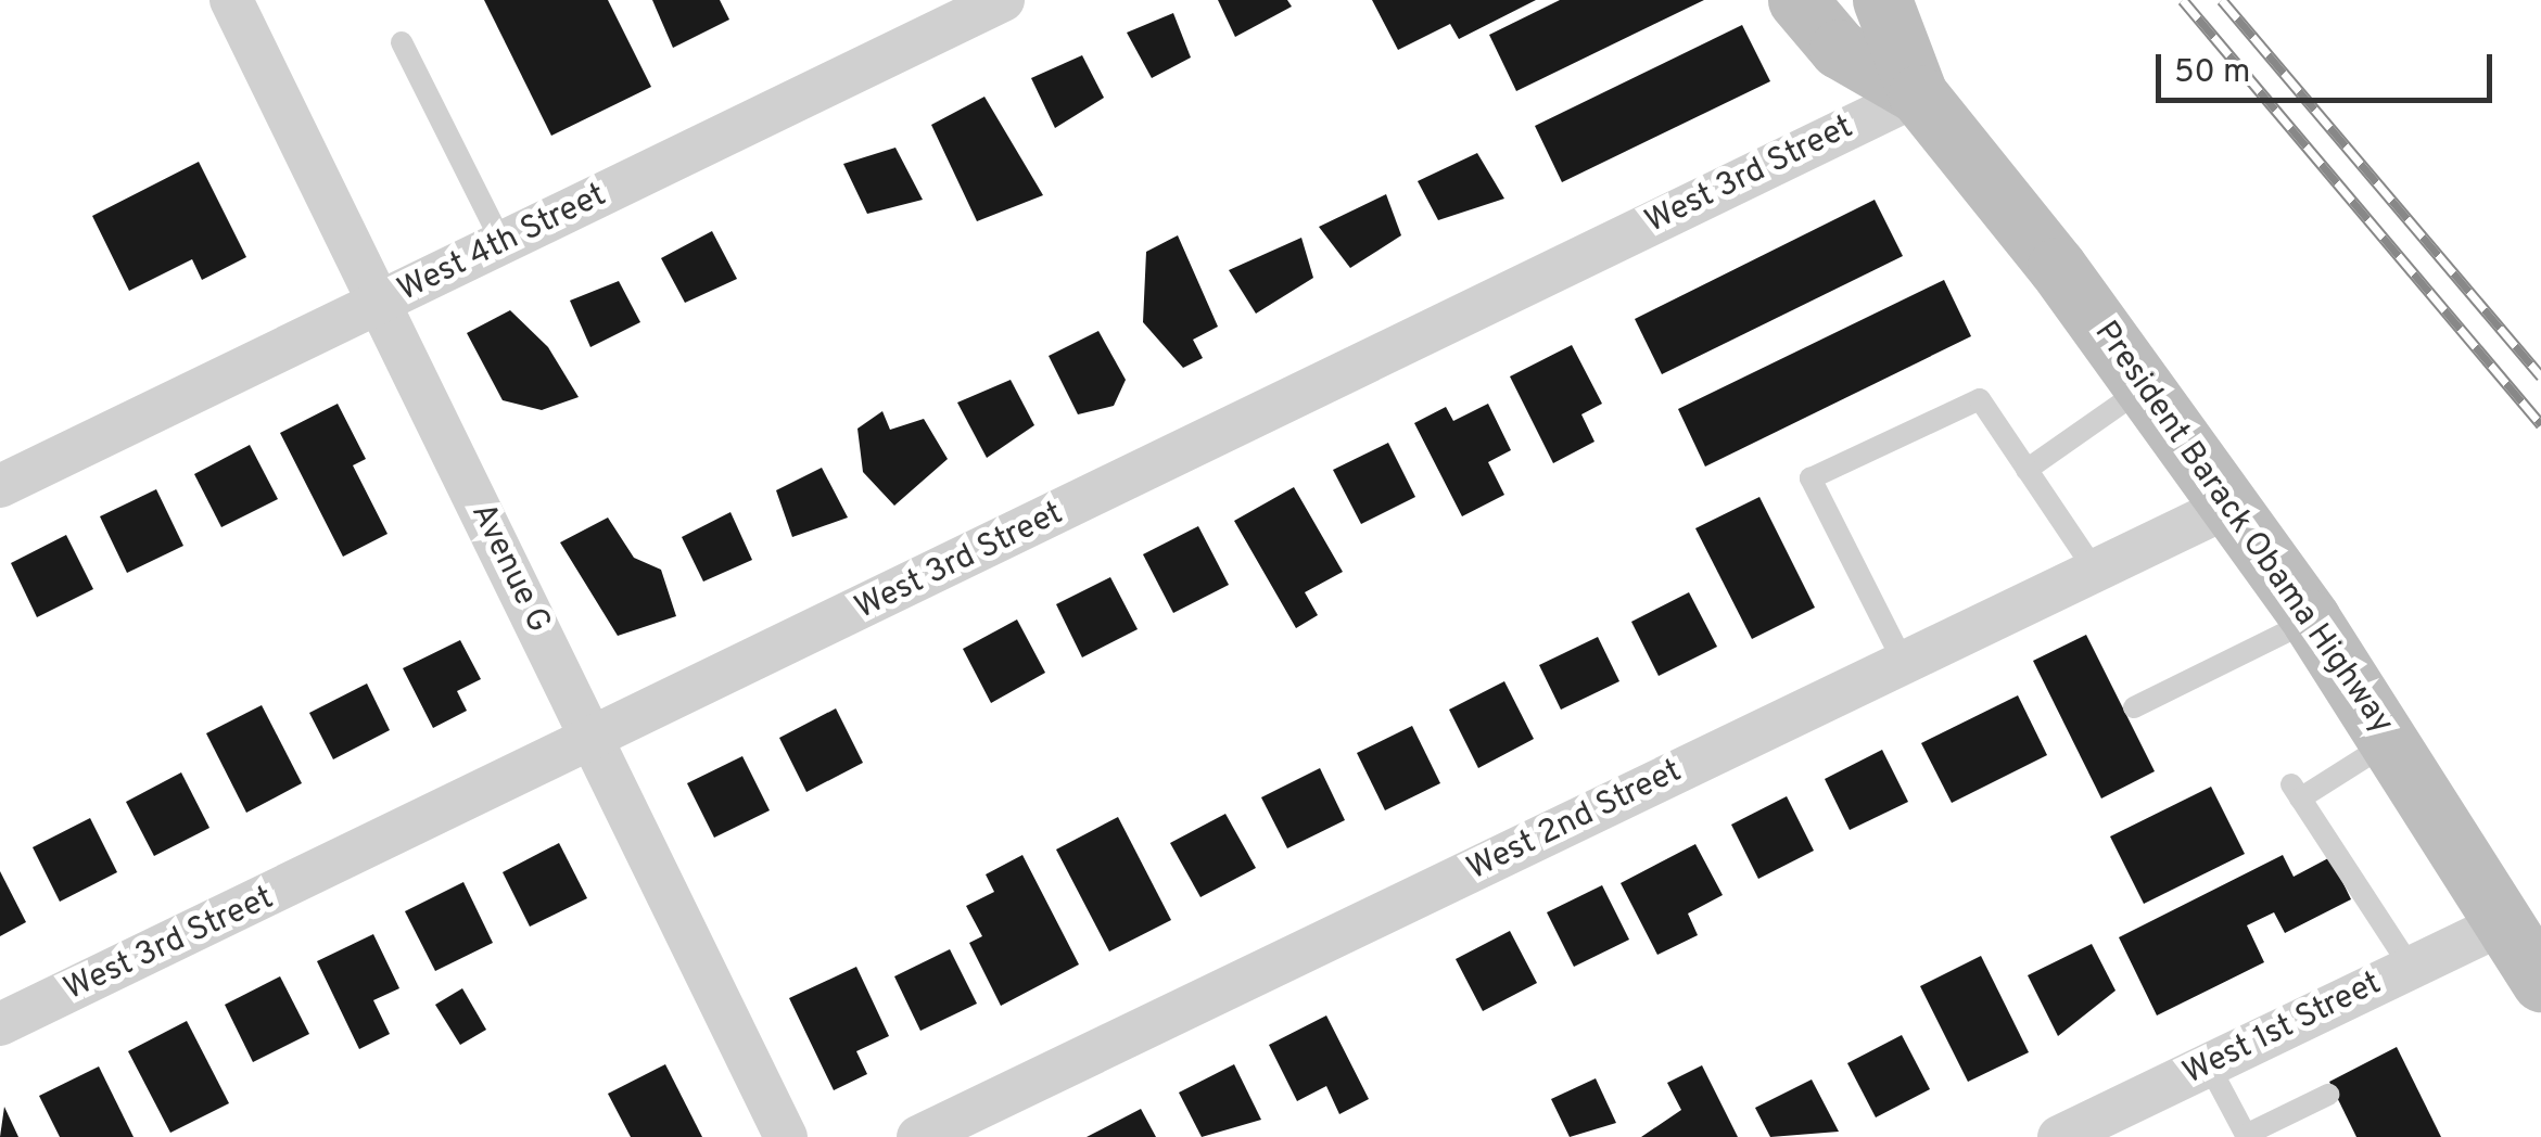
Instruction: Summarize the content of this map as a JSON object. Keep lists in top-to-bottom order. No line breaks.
{"streets":{"main road":["President Barack Obama Highway"],"street":["West 3rd Street","West 4th Street","Avenue G","West 2nd Street","West 1st Street"]},"crossings":[["West 3rd Street","President Barack Obama Highway"],["West 3rd Street","Avenue G"],["West 4th Street","Avenue G"],["President Barack Obama Highway","West 2nd Street"],["President Barack Obama Highway","West 1st Street"]],"scale_bar":"50 m"}
